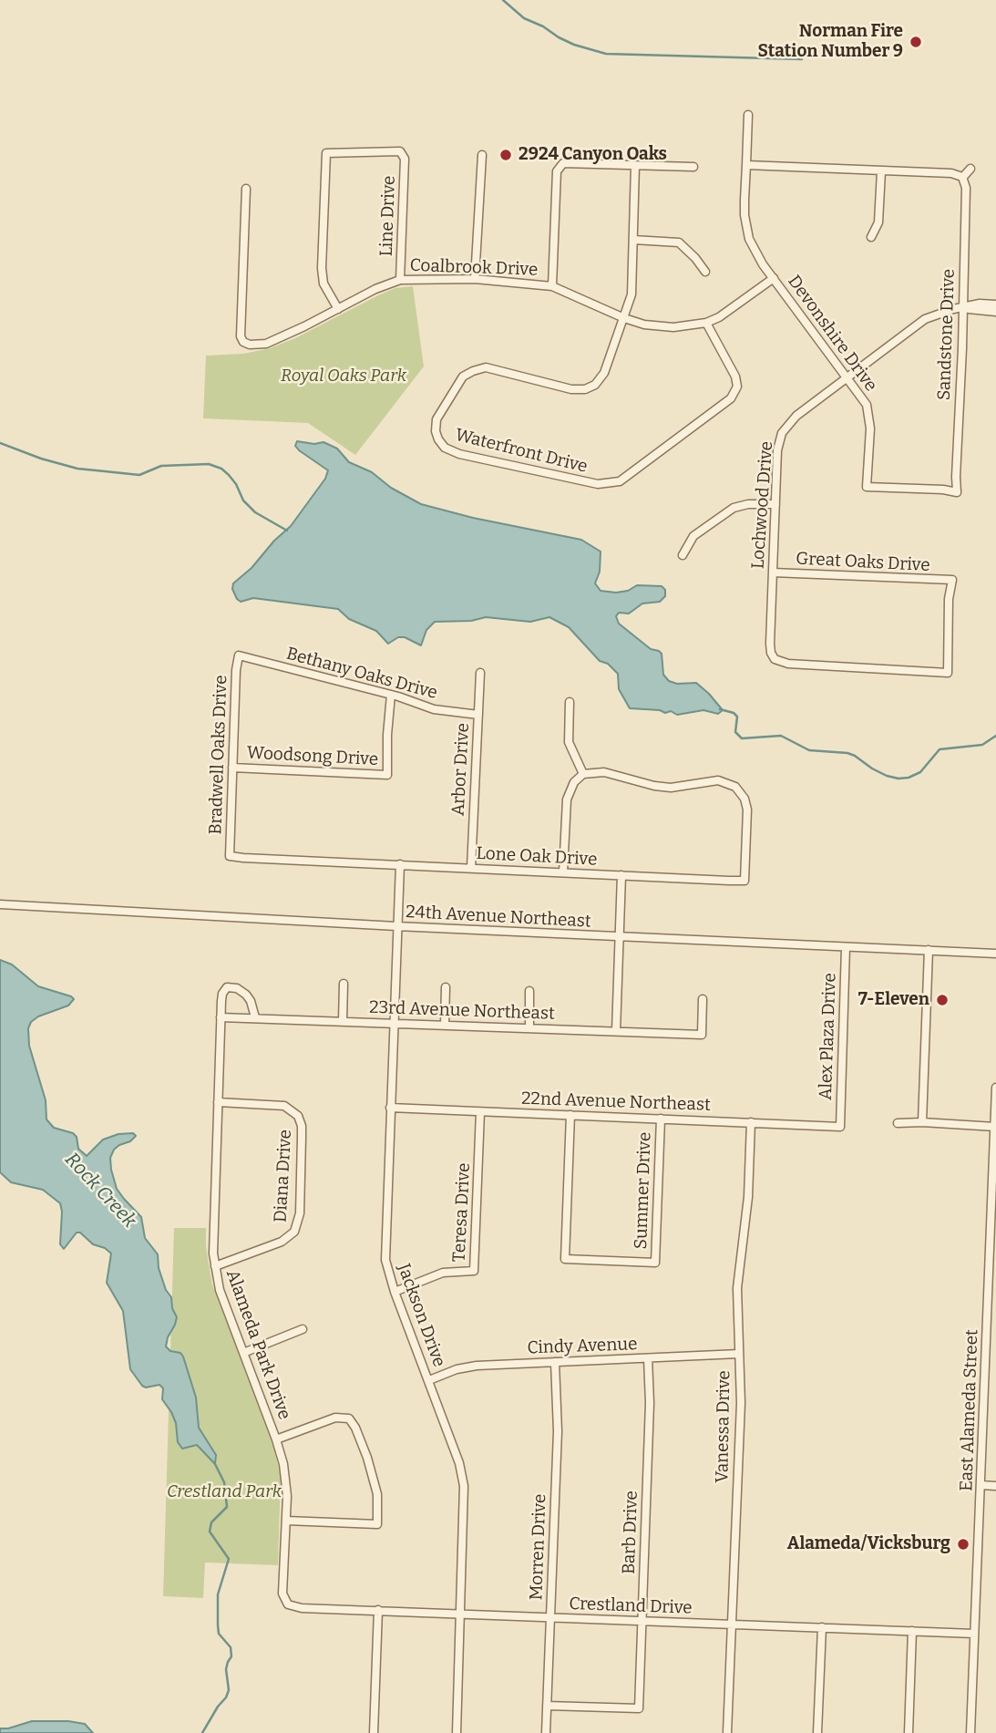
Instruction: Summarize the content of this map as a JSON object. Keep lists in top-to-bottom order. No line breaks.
{"streets":{"street":["Line Drive","Coalbrook Drive","Devonshire Drive","Sandstone Drive","Waterfront Drive","Lochwood Drive","Great Oaks Drive","Bethany Oaks Drive","Bradwell Oaks Drive","Woodsong Drive","Arbor Drive","Lone Oak Drive","24th Avenue Northeast","23rd Avenue Northeast","Alex Plaza Drive","22nd Avenue Northeast","Diana Drive","Summer Drive","Teresa Drive","Jackson Drive","Alameda Park Drive","Cindy Avenue","East Alameda Street","Vanessa Drive","Barb Drive","Morren Drive","Crestland Drive"]},"crossings":[["Line Drive","Coalbrook Drive"],["Coalbrook Drive","Devonshire Drive"],["Coalbrook Drive","Waterfront Drive"],["Devonshire Drive","Sandstone Drive"],["Devonshire Drive","Lochwood Drive"],["Sandstone Drive","Lochwood Drive"],["Lochwood Drive","Great Oaks Drive"],["Bethany Oaks Drive","Bradwell Oaks Drive"],["Bethany Oaks Drive","Woodsong Drive"],["Bethany Oaks Drive","Arbor Drive"],["Bradwell Oaks Drive","Woodsong Drive"],["Bradwell Oaks Drive","Lone Oak Drive"],["Arbor Drive","Lone Oak Drive"],["Lone Oak Drive","Jackson Drive"],["24th Avenue Northeast","Alex Plaza Drive"],["24th Avenue Northeast","Jackson Drive"],["23rd Avenue Northeast","Jackson Drive"],["23rd Avenue Northeast","Alameda Park Drive"],["Alex Plaza Drive","22nd Avenue Northeast"],["22nd Avenue Northeast","Summer Drive"],["22nd Avenue Northeast","Teresa Drive"],["22nd Avenue Northeast","Jackson Drive"],["22nd Avenue Northeast","Vanessa Drive"],["Diana Drive","Alameda Park Drive"],["Teresa Drive","Jackson Drive"],["Jackson Drive","Cindy Avenue"],["Jackson Drive","Crestland Drive"],["Alameda Park Drive","Crestland Drive"],["Cindy Avenue","Vanessa Drive"],["Cindy Avenue","Barb Drive"],["Cindy Avenue","Morren Drive"],["East Alameda Street","Crestland Drive"],["Vanessa Drive","Crestland Drive"],["Barb Drive","Morren Drive"],["Barb Drive","Crestland Drive"],["Morren Drive","Crestland Drive"]],"water":["Rock Creek"],"parks":["Royal Oaks Park","Crestland Park"],"places":["Norman Fire Station Number 9","2924 Canyon Oaks","7-Eleven","Alameda/Vicksburg"]}
